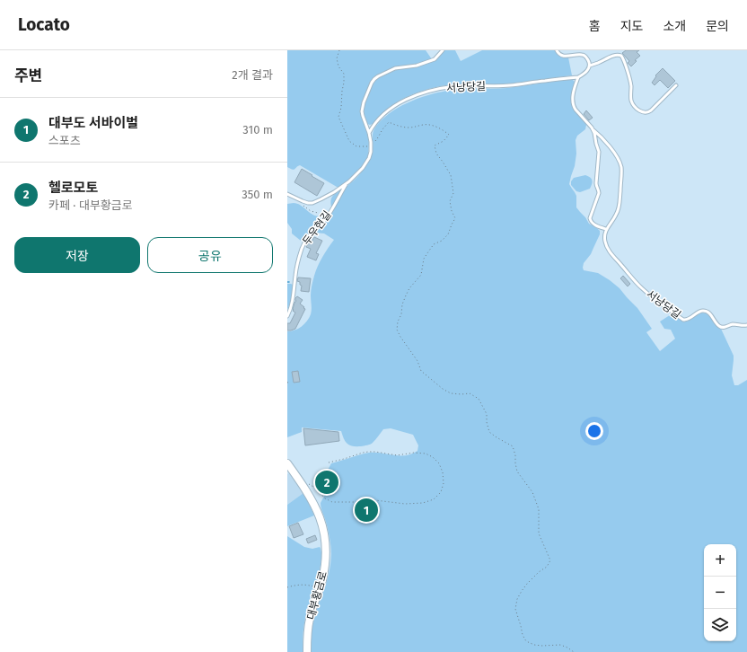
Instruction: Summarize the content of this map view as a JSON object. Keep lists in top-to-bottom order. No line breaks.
{"streets":{"main road":["대부황금로"],"lane":["서낭당길","두우현길"]},"page":{"header":"Locato","nav":["홈","지도","소개","문의"],"heading":["주변","2개 결과"],"list":[{"mark":"1","name":"대부도 서바이벌","note":"스포츠","value":"310 m"},{"mark":"2","name":"헬로모토","note":"카페 · 대부황금로","value":"350 m"}],"buttons":["저장","공유"],"pins":["2","1"],"map_buttons":["+","−"]}}
